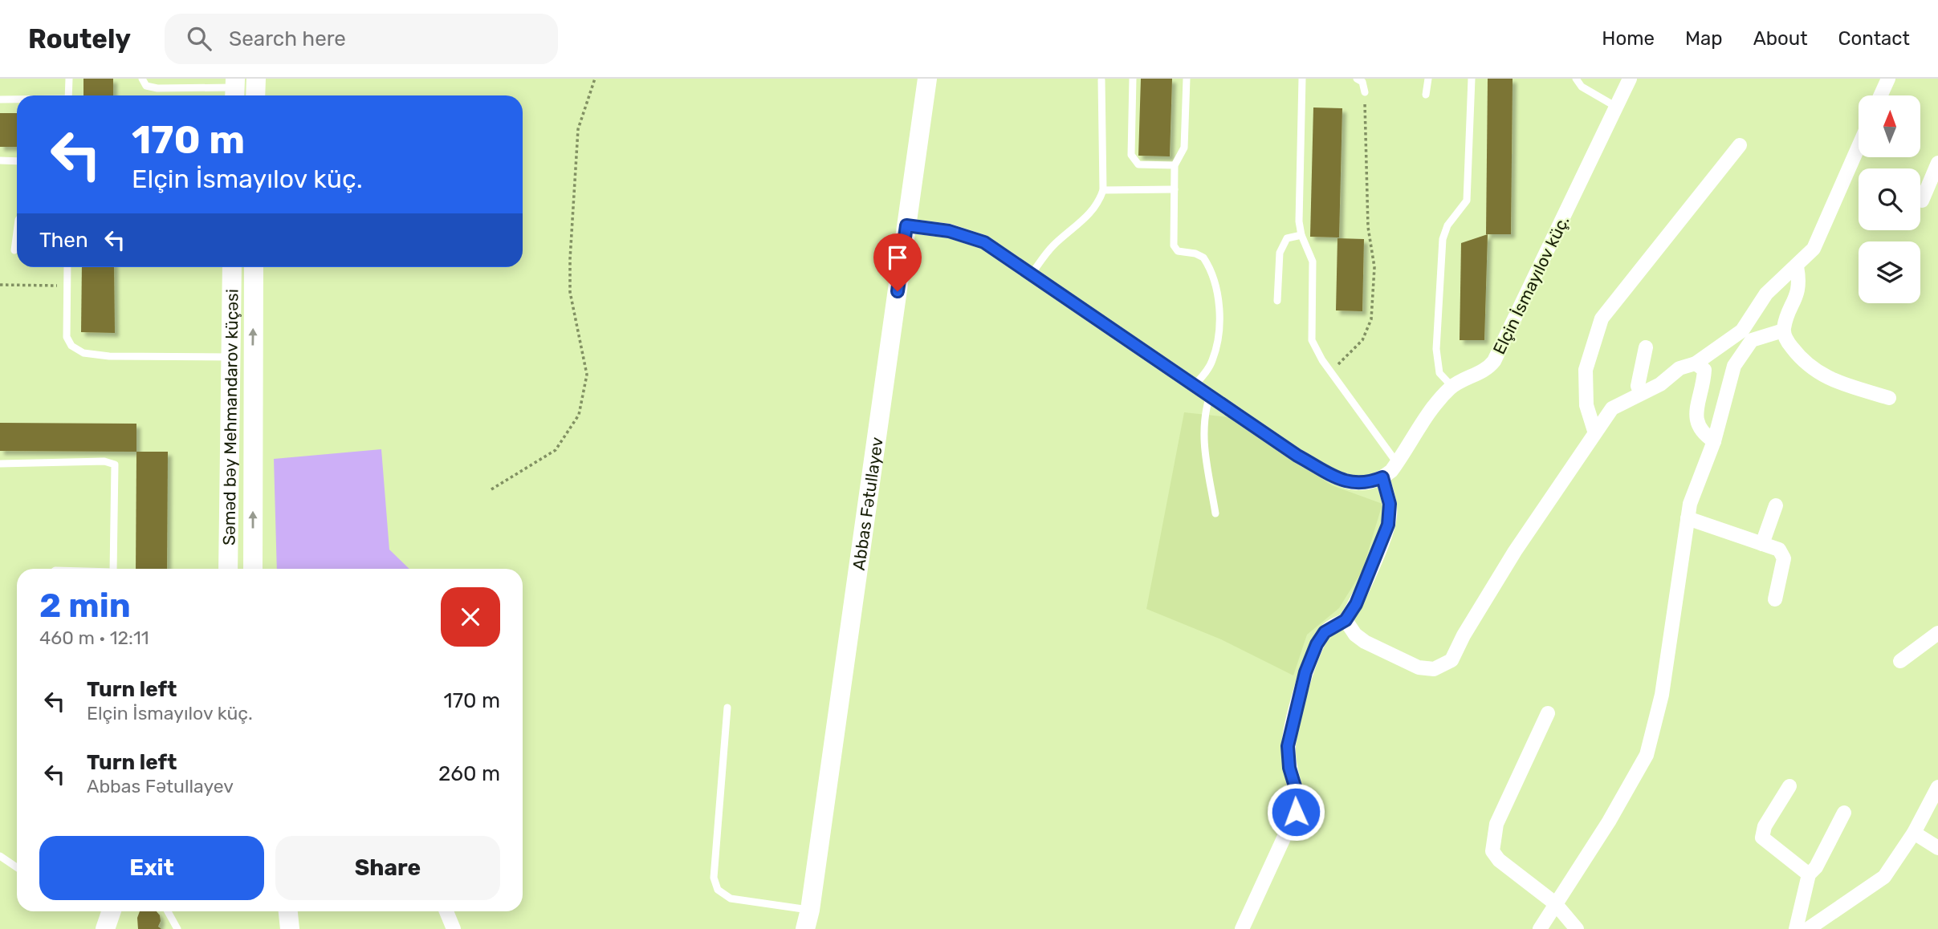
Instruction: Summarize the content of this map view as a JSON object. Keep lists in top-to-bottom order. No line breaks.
{"streets":{"main road":["Səməd bəy Mehmandarov küçəsi","Abbas Fətullayev"],"street":["Elçin İsmayılov küç."]},"north":"top","page":{"header":"Routely","search":"Search here","nav":["Home","Map","About","Contact"],"turn":["170 m","Elçin İsmayılov küç."],"then":"Then","heading":["2 min","460 m · 12:11"],"list":[{"name":"Turn left","note":"Elçin İsmayılov küç.","value":"170 m"},{"name":"Turn left","note":"Abbas Fətullayev","value":"260 m"}],"buttons":["Exit","Share"]}}
